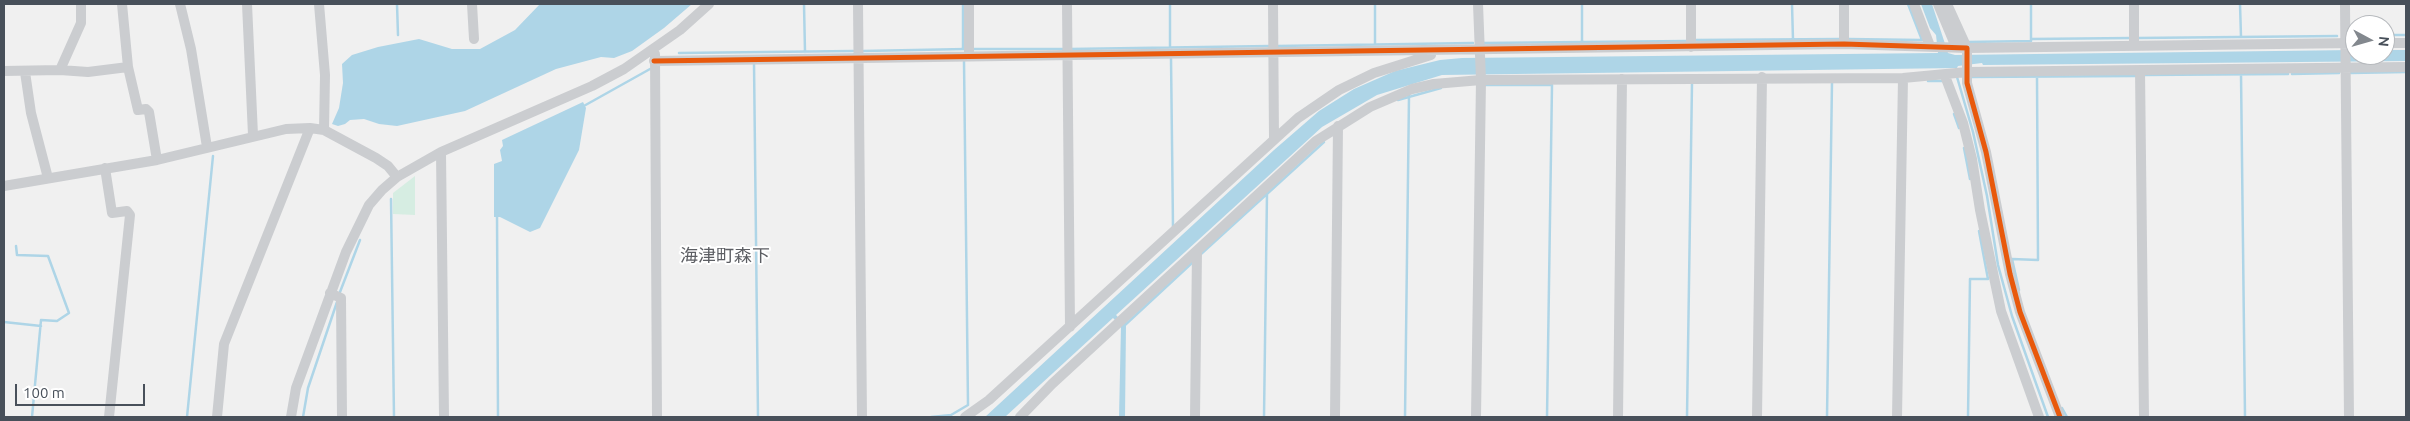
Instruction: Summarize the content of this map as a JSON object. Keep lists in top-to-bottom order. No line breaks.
{"districts":["海津町森下"],"scale_bar":"100 m","north":"right"}
